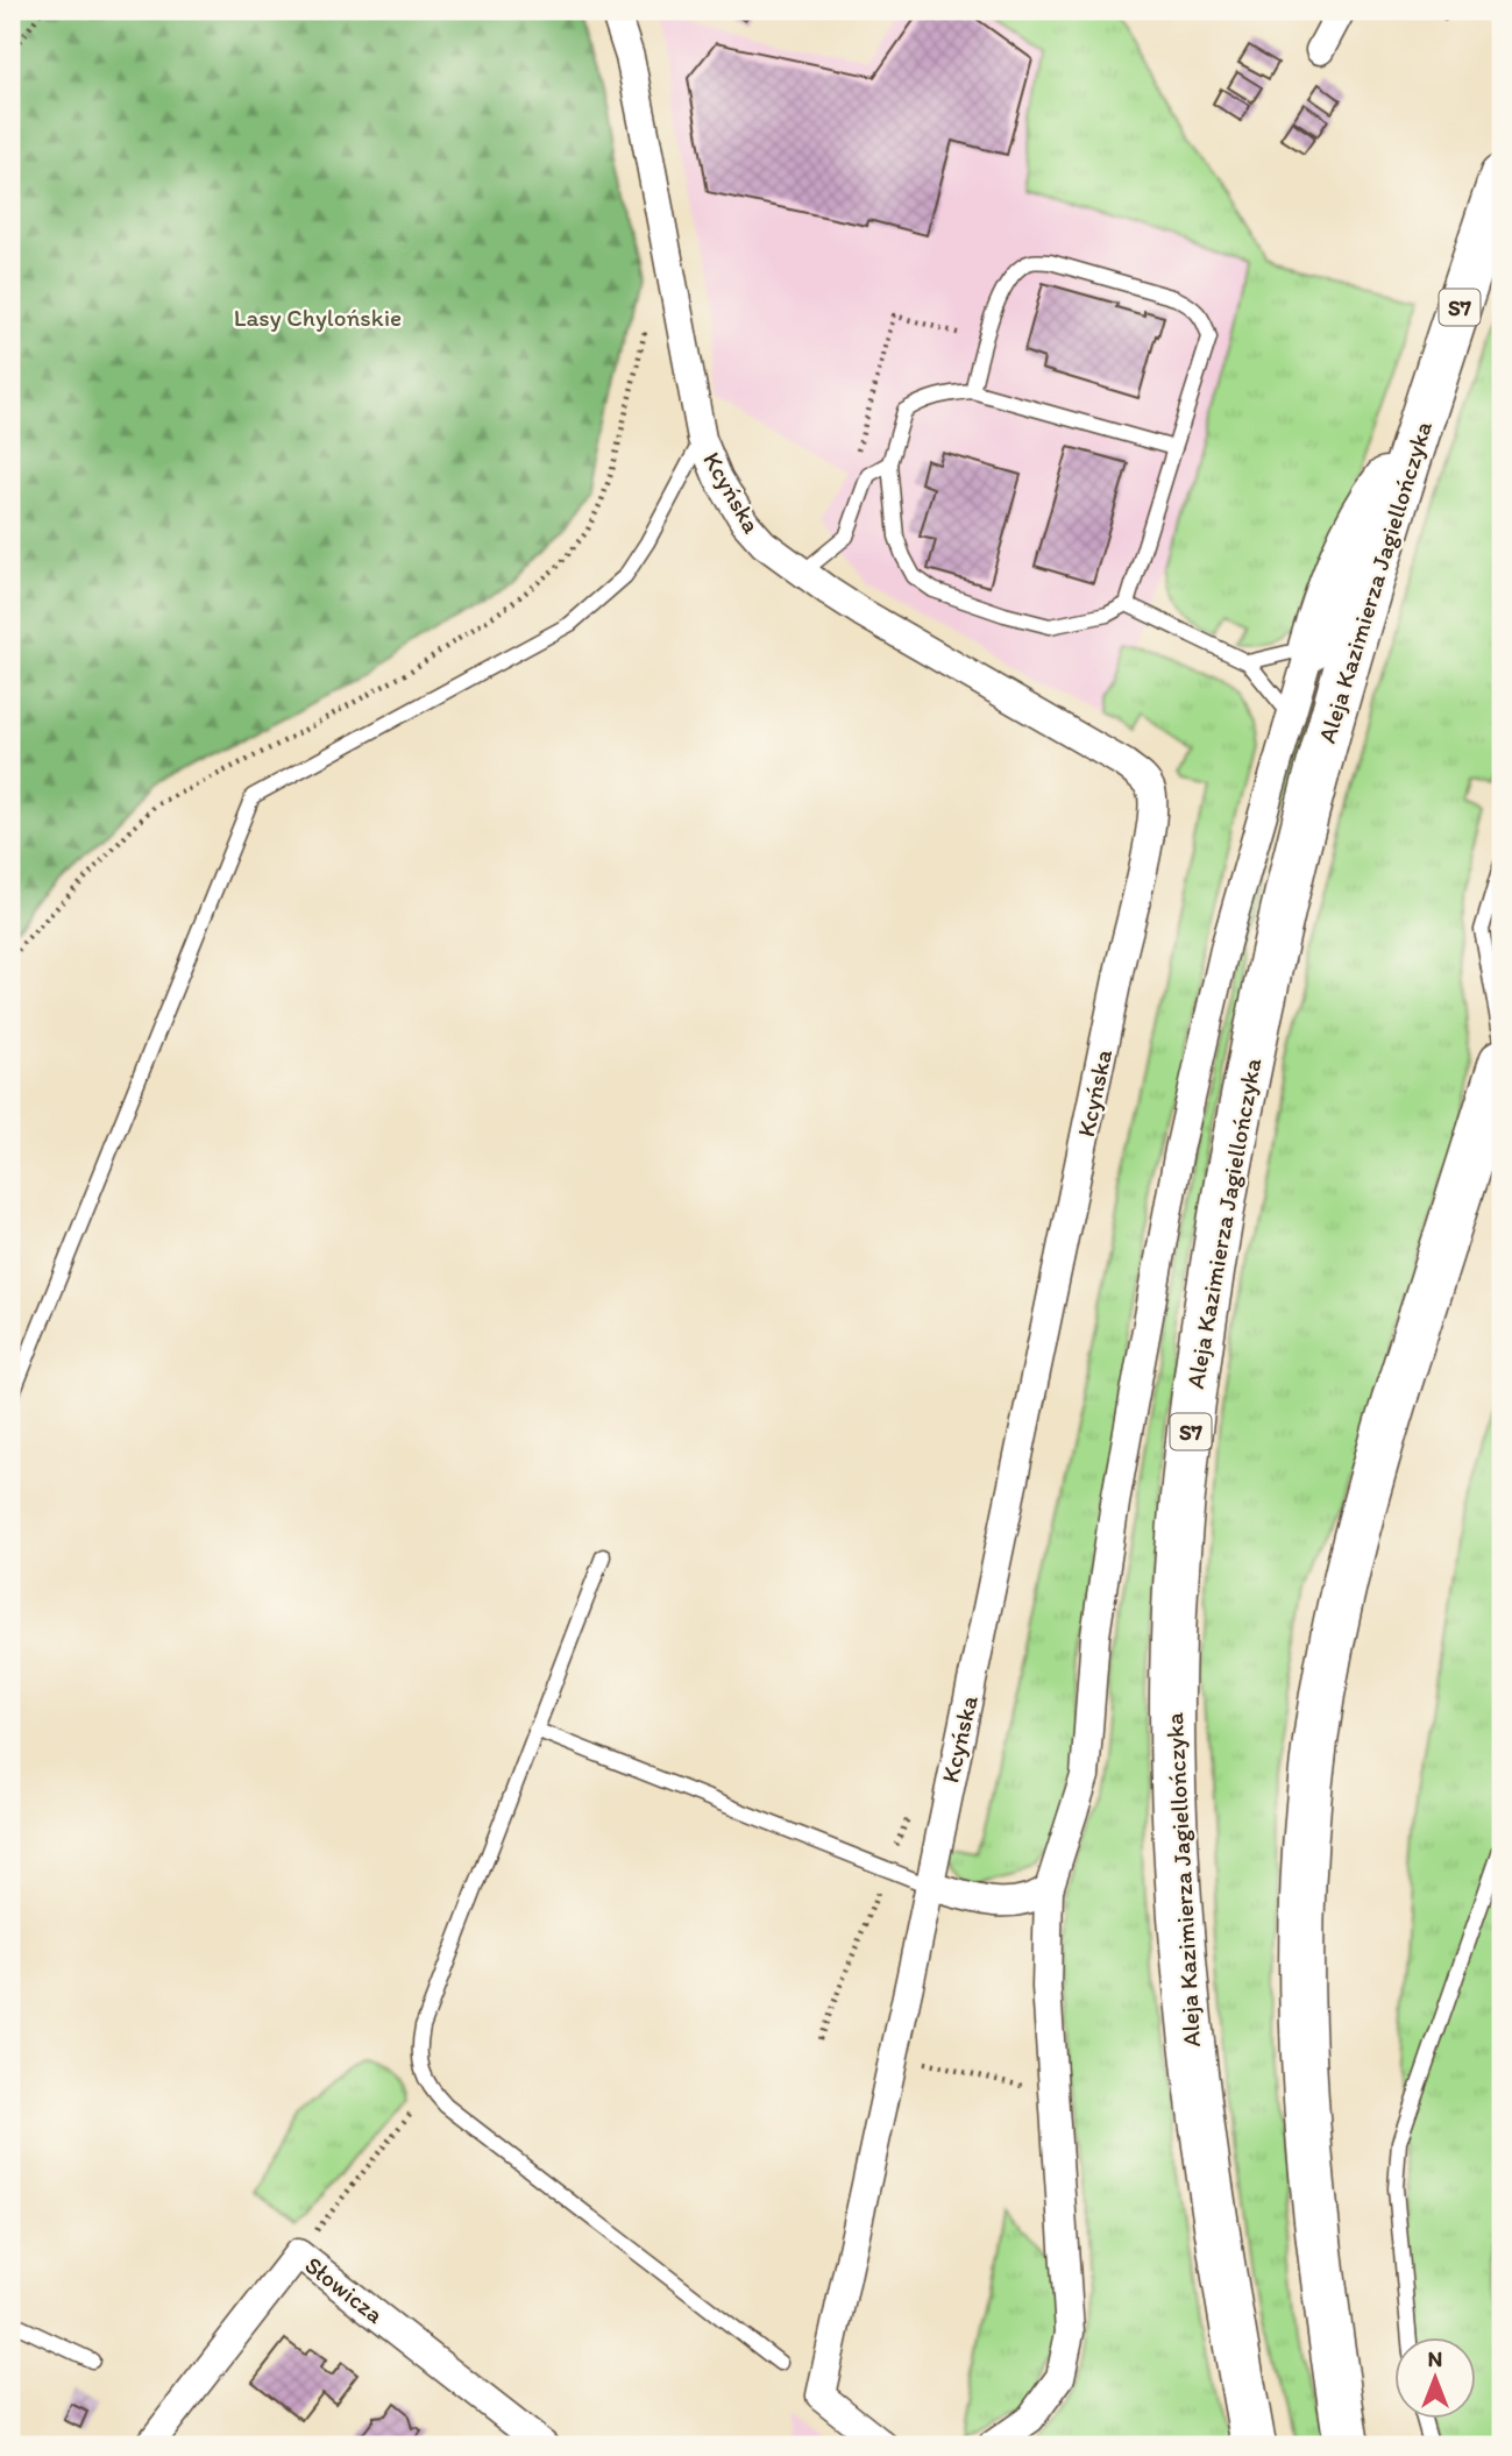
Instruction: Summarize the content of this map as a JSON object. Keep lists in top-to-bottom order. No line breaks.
{"streets":{"main road":["S7","Aleja Kazimierza Jagiellończyka"],"street":["Kcyńska","Słowicza"]},"parks":["Lasy Chylońskie"],"north":"top"}
